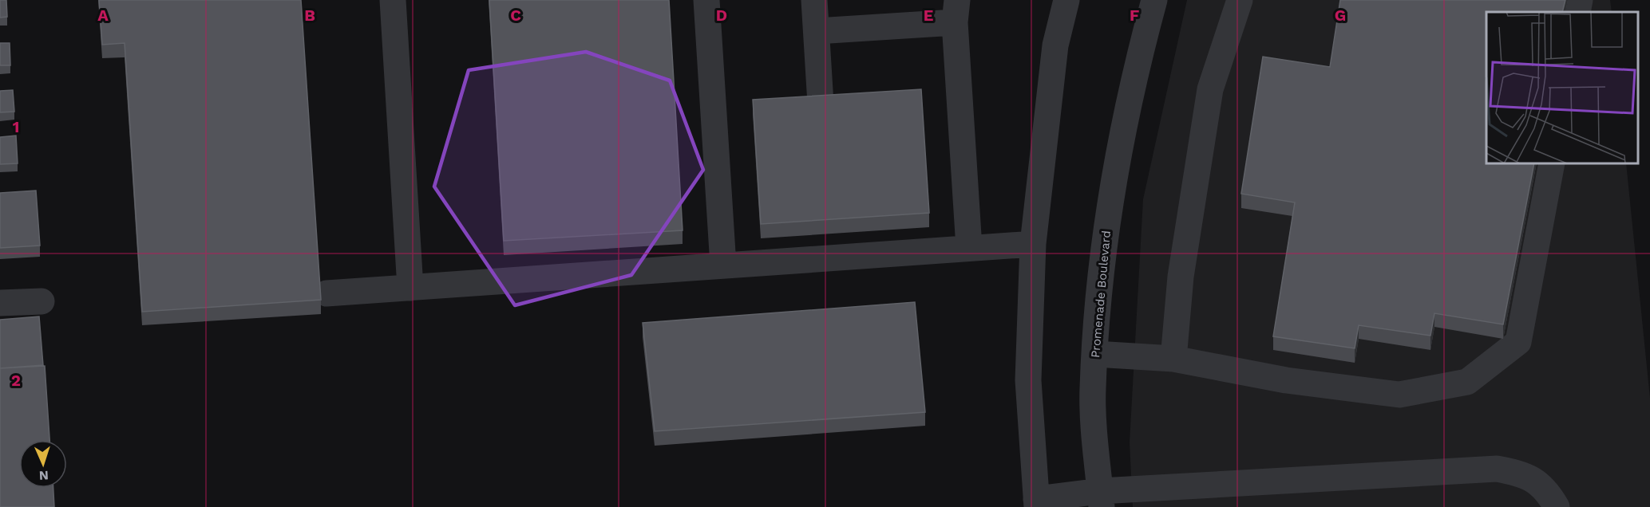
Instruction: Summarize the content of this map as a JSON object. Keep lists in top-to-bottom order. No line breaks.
{"streets":{"street":["Promenade Boulevard"]},"north":"bottom","grid":{"columns":["A","B","C","D","E","F","G"],"rows":["1","2"]}}
